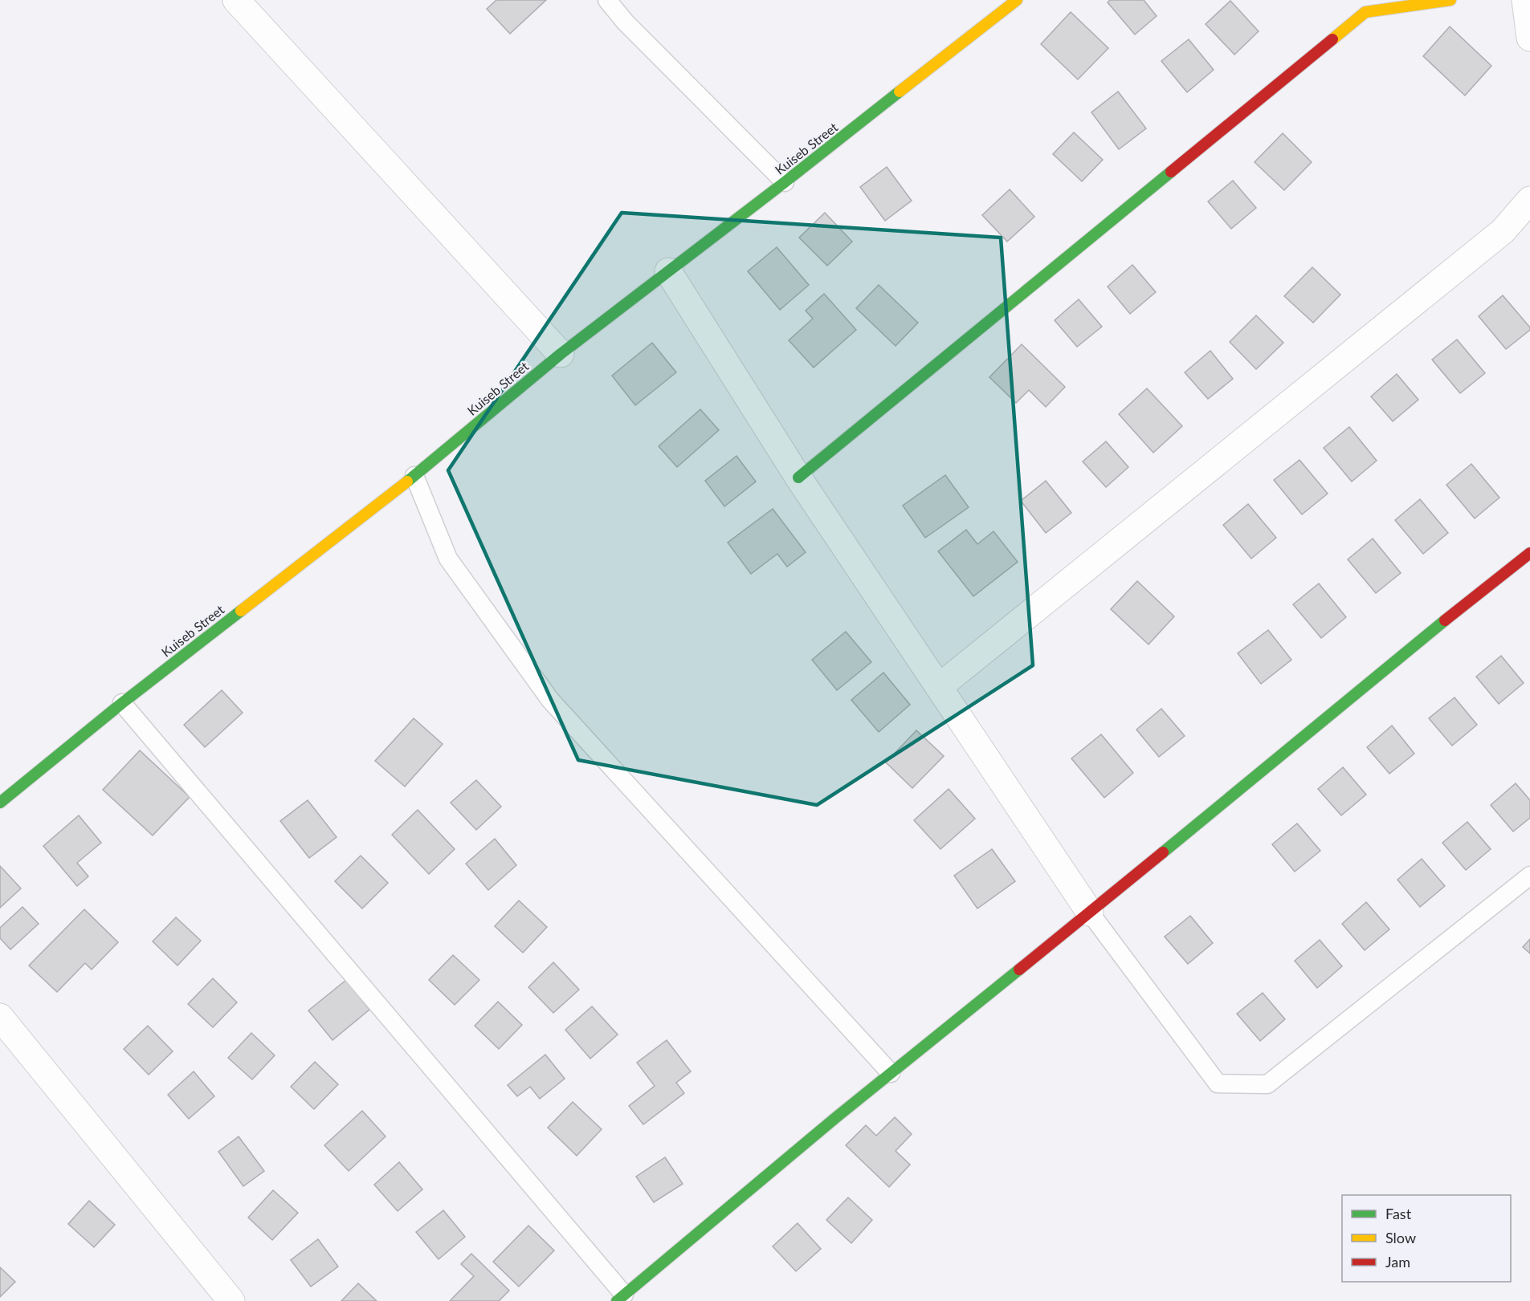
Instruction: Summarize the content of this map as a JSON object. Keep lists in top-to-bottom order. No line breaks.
{"streets":{"street":["Kuiseb Street"]},"legend":["Fast","Slow","Jam"]}
